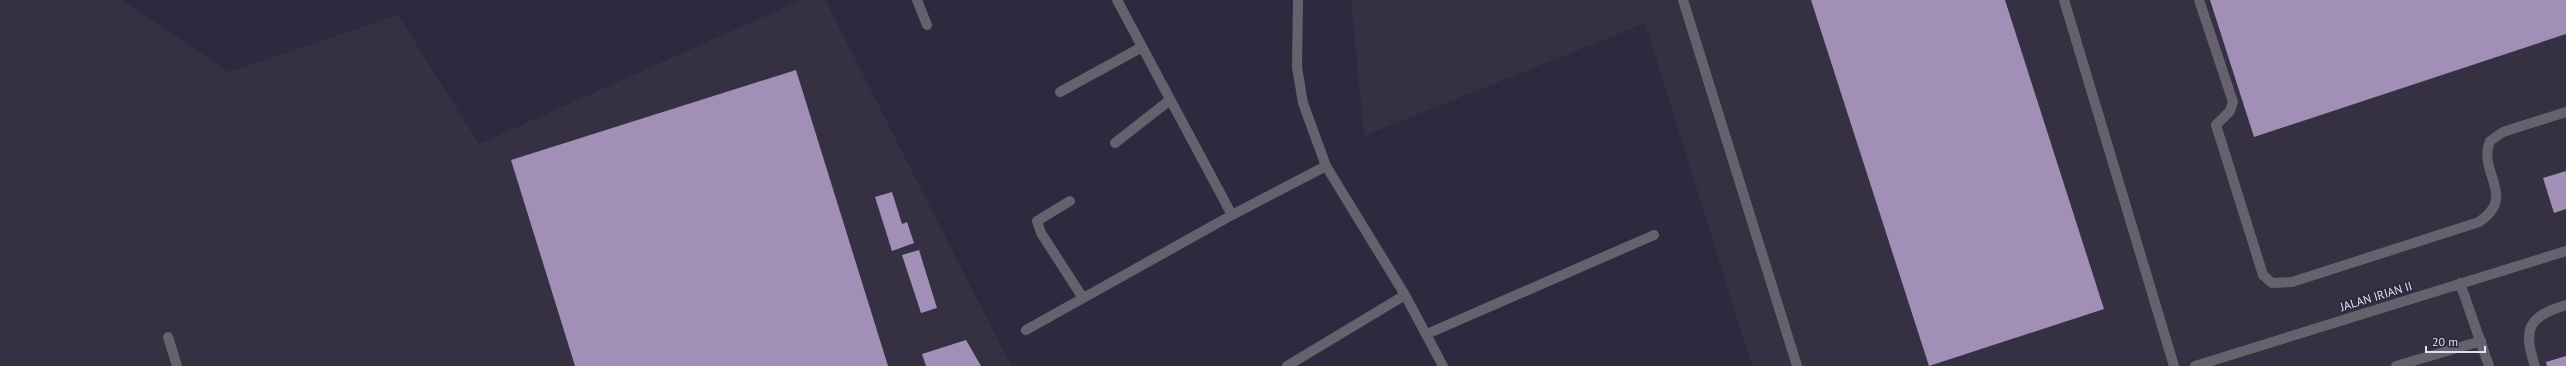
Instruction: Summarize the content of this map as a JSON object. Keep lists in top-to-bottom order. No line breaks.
{"streets":{"street":["JALAN IRIAN II"]},"scale_bar":"20 m"}
